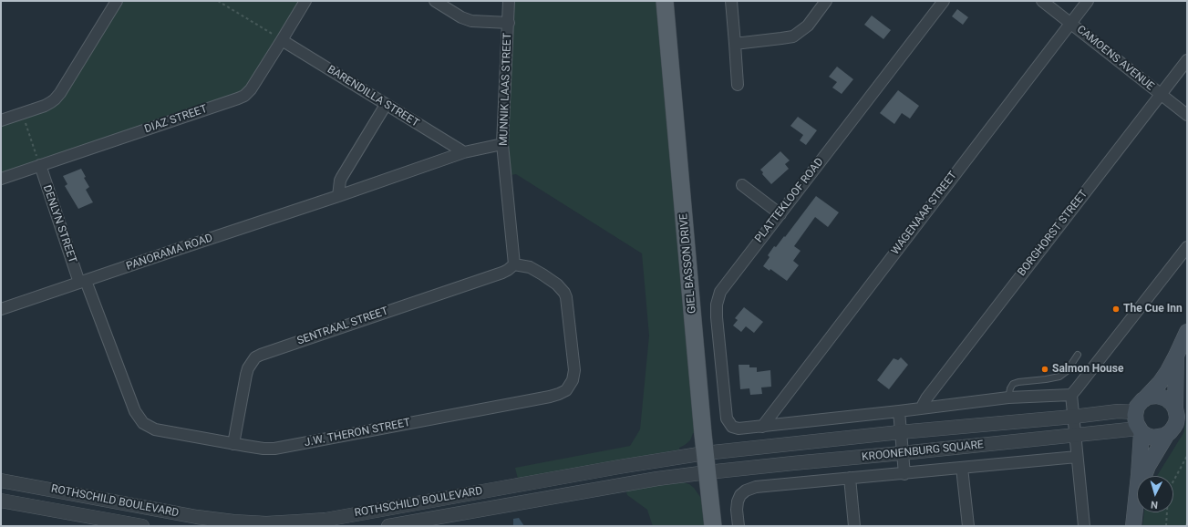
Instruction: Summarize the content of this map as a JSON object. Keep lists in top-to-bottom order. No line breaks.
{"streets":{"main road":["GIEL BASSON DRIVE"],"street":["CAMOENS AVENUE","MUNNIK LAAS STREET","BARENDILLA STREET","DIAZ STREET","PLATTEKLOOF ROAD","WAGENAAR STREET","DENLYN STREET","BORGHORST STREET","PANORAMA ROAD","SENTRAAL STREET","J.W. THERON STREET","KROONENBURG SQUARE","ROTHSCHILD BOULEVARD"]},"crossings":[["CAMOENS AVENUE","WAGENAAR STREET"],["CAMOENS AVENUE","BORGHORST STREET"],["MUNNIK LAAS STREET","PANORAMA ROAD"],["MUNNIK LAAS STREET","SENTRAAL STREET"],["MUNNIK LAAS STREET","J.W. THERON STREET"],["BARENDILLA STREET","DIAZ STREET"],["BARENDILLA STREET","PANORAMA ROAD"],["DIAZ STREET","DENLYN STREET"],["PLATTEKLOOF ROAD","WAGENAAR STREET"],["DENLYN STREET","PANORAMA ROAD"],["DENLYN STREET","J.W. THERON STREET"],["PANORAMA ROAD","J.W. THERON STREET"],["GIEL BASSON DRIVE","KROONENBURG SQUARE"],["GIEL BASSON DRIVE","ROTHSCHILD BOULEVARD"],["SENTRAAL STREET","J.W. THERON STREET"],["KROONENBURG SQUARE","ROTHSCHILD BOULEVARD"]],"places":["The Cue Inn","Salmon House"],"north":"bottom"}
